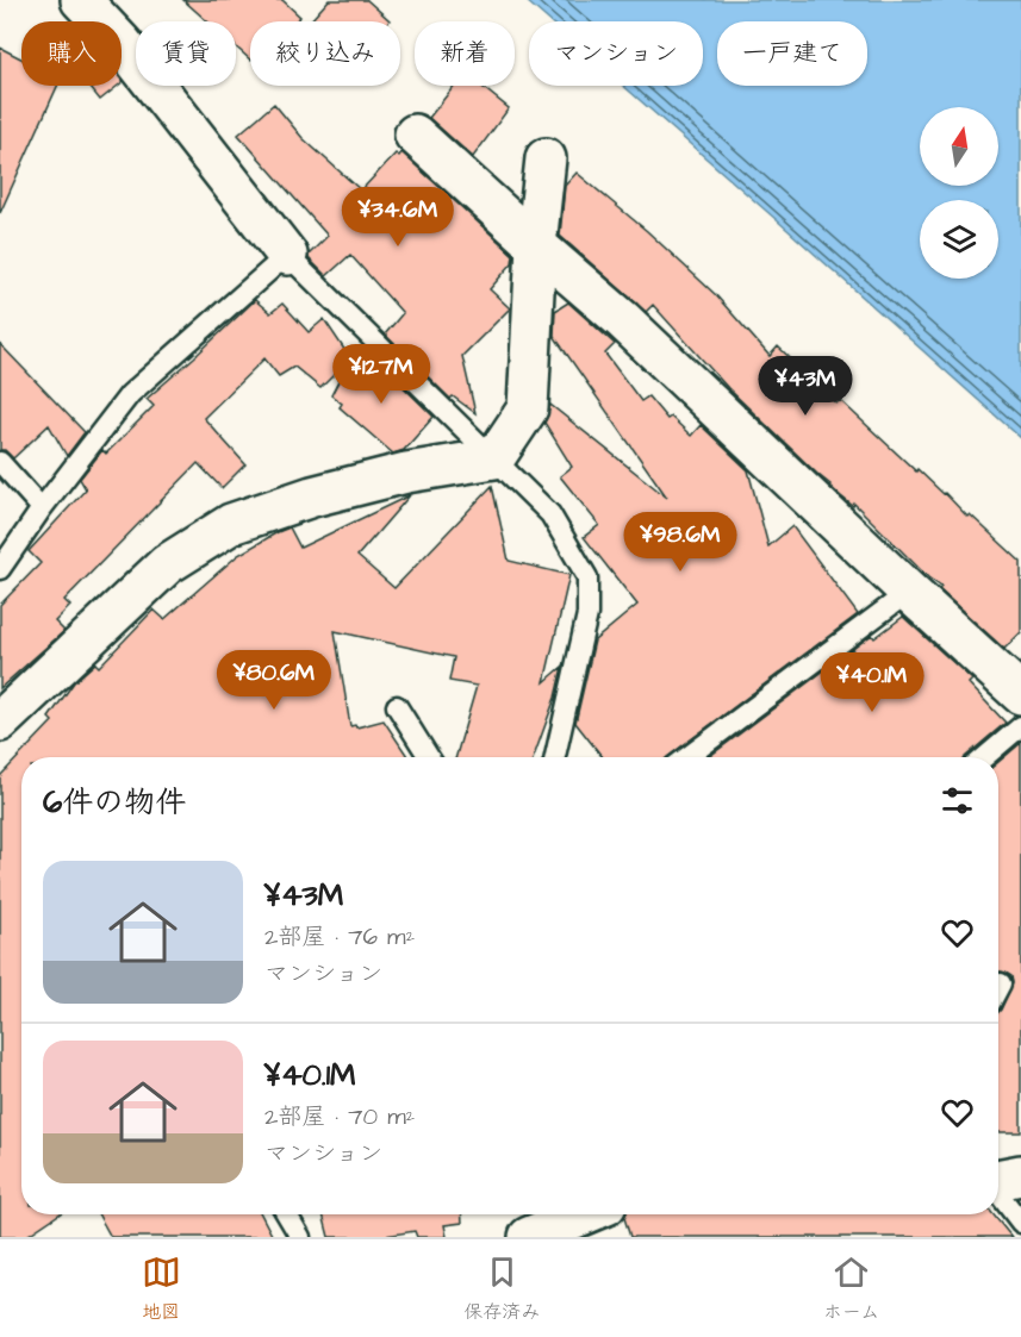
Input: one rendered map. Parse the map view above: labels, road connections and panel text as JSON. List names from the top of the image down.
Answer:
{
  "north": "top",
  "page": {
    "chip": [
      "購入",
      "賃貸",
      "絞り込み",
      "新着",
      "マンション",
      "一戸建て"
    ],
    "price": [
      "¥34.6M",
      "¥127M",
      "¥43M",
      "¥98.6M",
      "¥80.6M",
      "¥40.1M"
    ],
    "heading": "6件の物件",
    "list": [
      {
        "name": "¥43M",
        "note": "2部屋 · 76 m² · マンション"
      },
      {
        "name": "¥40.1M",
        "note": "2部屋 · 70 m² · マンション"
      }
    ],
    "tabs": ["地図", "保存済み", "ホーム"]
  }
}
